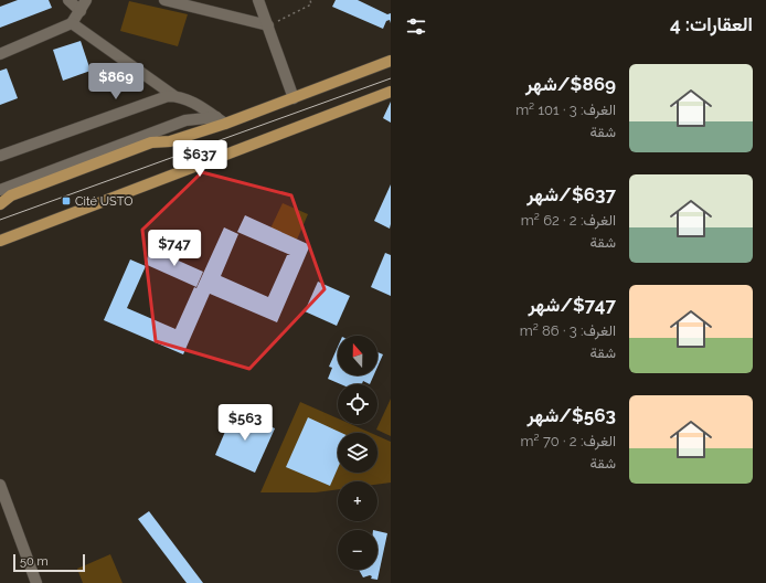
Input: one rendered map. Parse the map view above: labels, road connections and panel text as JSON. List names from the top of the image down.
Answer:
{
  "places": {
    "transit": ["Cité USTO"]
  },
  "scale_bar": "50 m",
  "north": "top",
  "page": {
    "heading": "العقارات: 4",
    "list": [
      {
        "name": "$869/شهر",
        "note": "الغرف: 3 · 101 m² · شقة"
      },
      {
        "name": "$637/شهر",
        "note": "الغرف: 2 · 62 m² · شقة"
      },
      {
        "name": "$747/شهر",
        "note": "الغرف: 3 · 86 m² · شقة"
      },
      {
        "name": "$563/شهر",
        "note": "الغرف: 2 · 70 m² · شقة"
      }
    ],
    "price": [
      "$869",
      "$637",
      "$747",
      "$563"
    ],
    "map_buttons": ["+", "−"],
    "scale": "50 m"
  }
}
